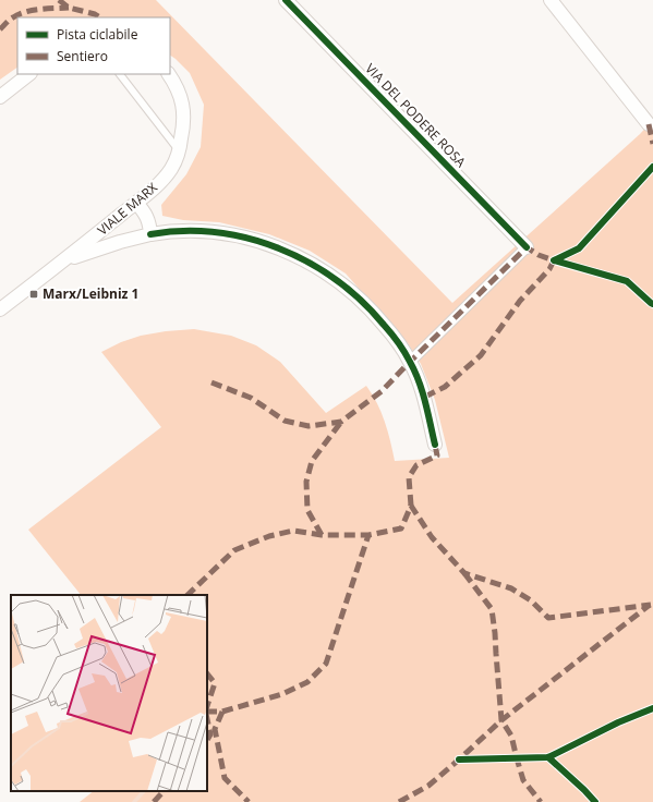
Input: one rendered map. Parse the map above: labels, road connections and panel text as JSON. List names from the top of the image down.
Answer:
{
  "streets": {
    "street": ["VIA DEL PODERE ROSA", "VIALE MARX"]
  },
  "places": {
    "transit": ["Marx/Leibniz 1"]
  },
  "legend": ["Pista ciclabile", "Sentiero"]
}
